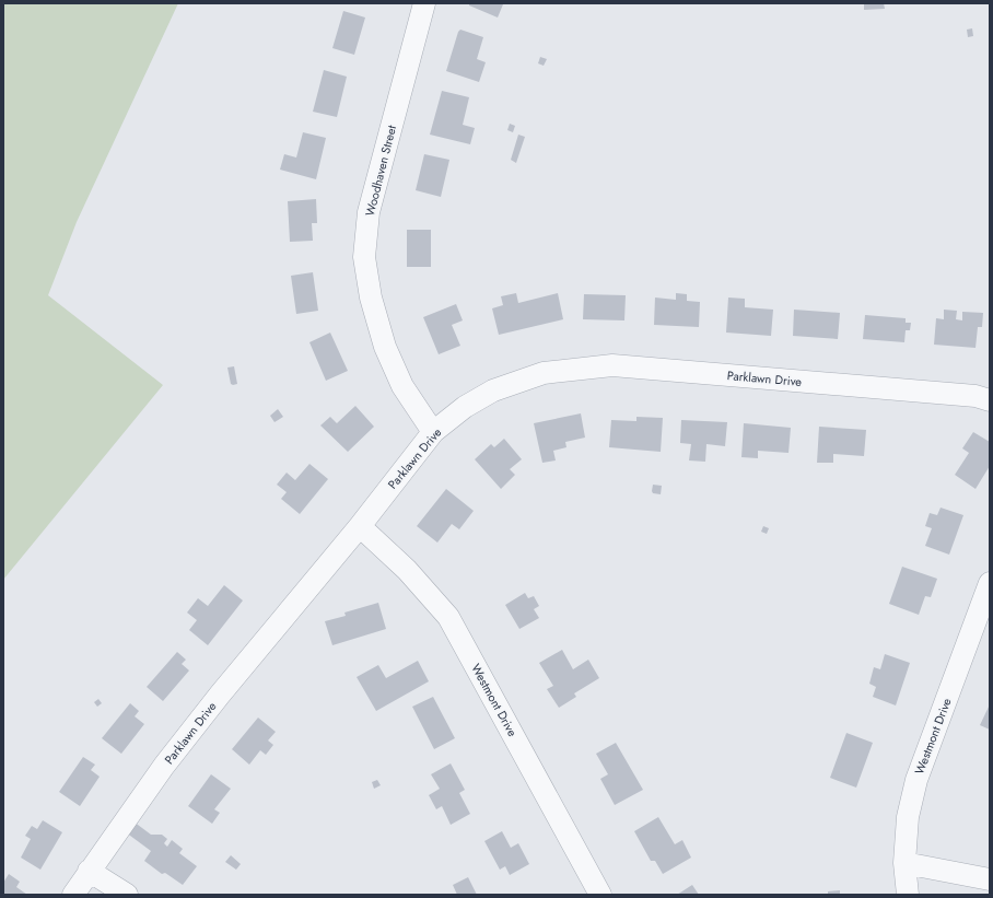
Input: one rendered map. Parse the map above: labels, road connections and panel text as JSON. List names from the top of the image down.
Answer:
{
  "streets": {
    "street": ["Woodhaven Street", "Parklawn Drive", "Westmont Drive"]
  },
  "crossings": [
    ["Woodhaven Street", "Parklawn Drive"],
    ["Parklawn Drive", "Westmont Drive"]
  ]
}
